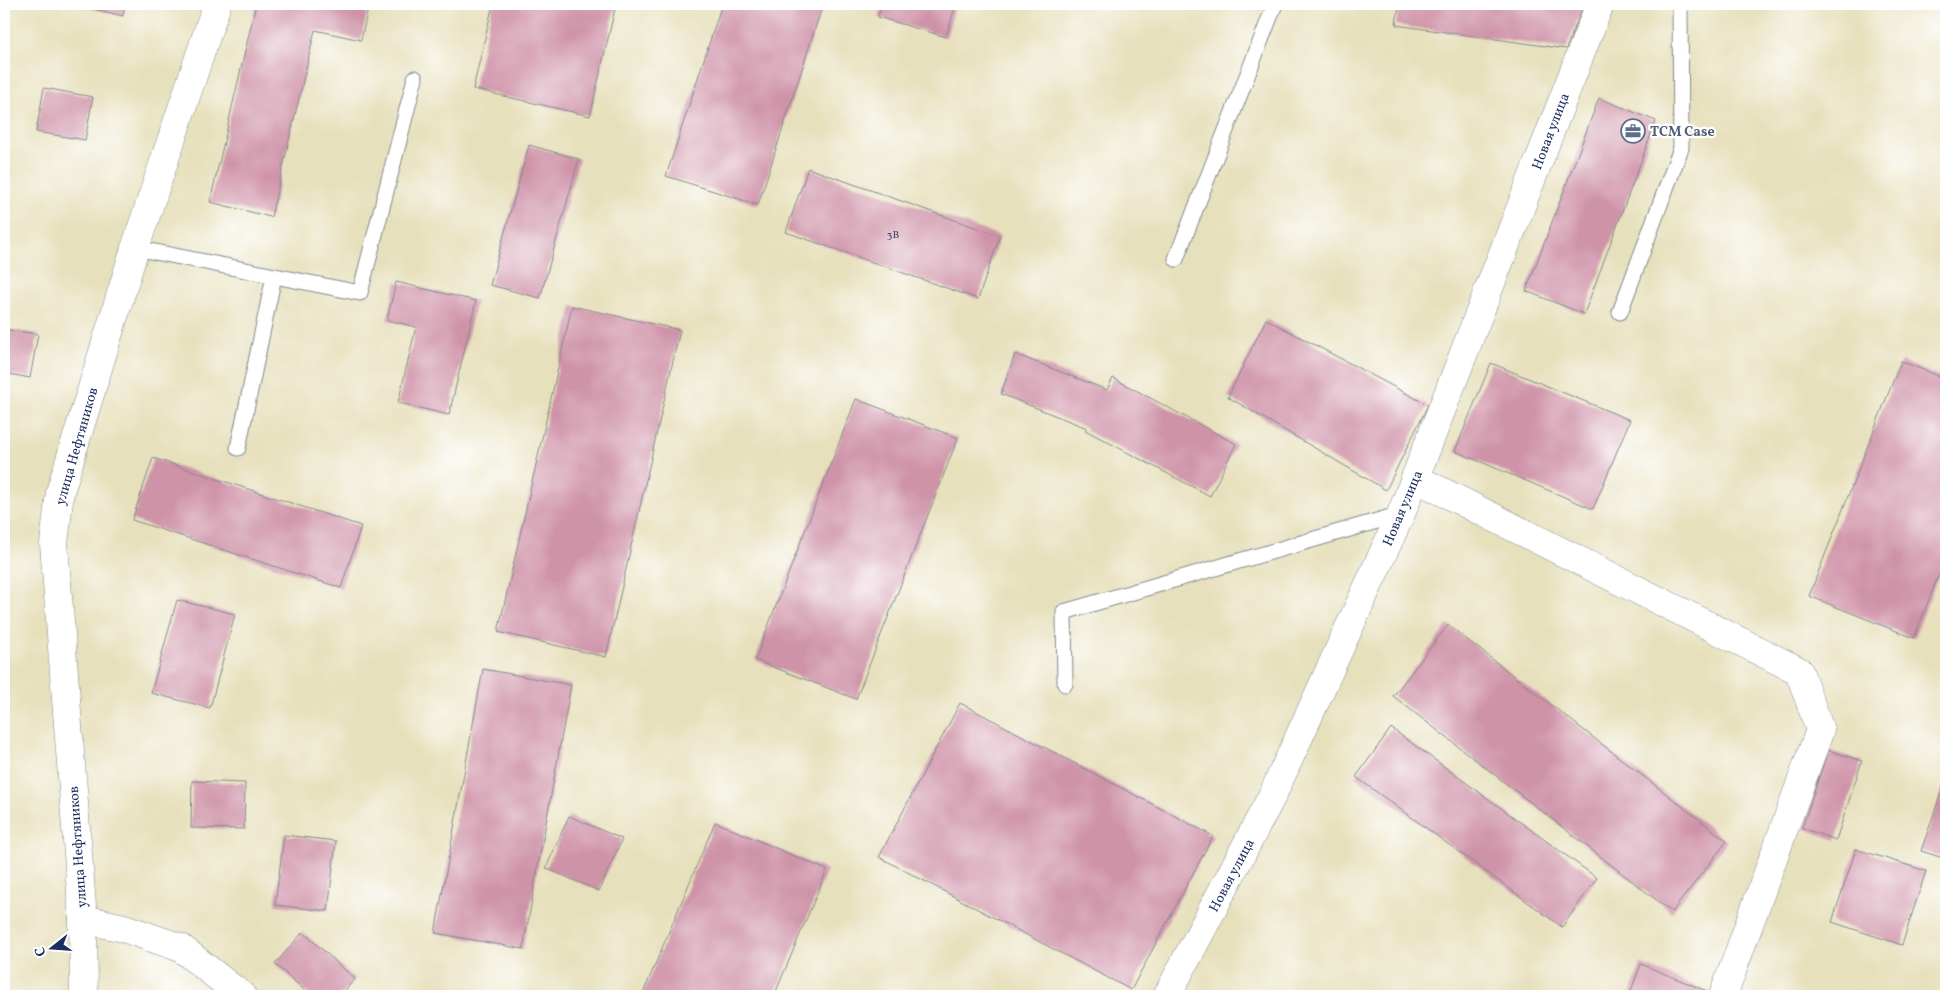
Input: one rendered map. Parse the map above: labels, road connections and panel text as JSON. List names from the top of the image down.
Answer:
{
  "streets": {
    "street": ["Новая улица", "улица Нефтяников"]
  },
  "places": {
    "office": ["ТСМ Case"]
  },
  "house_numbers": ["3В"],
  "north": "left"
}
